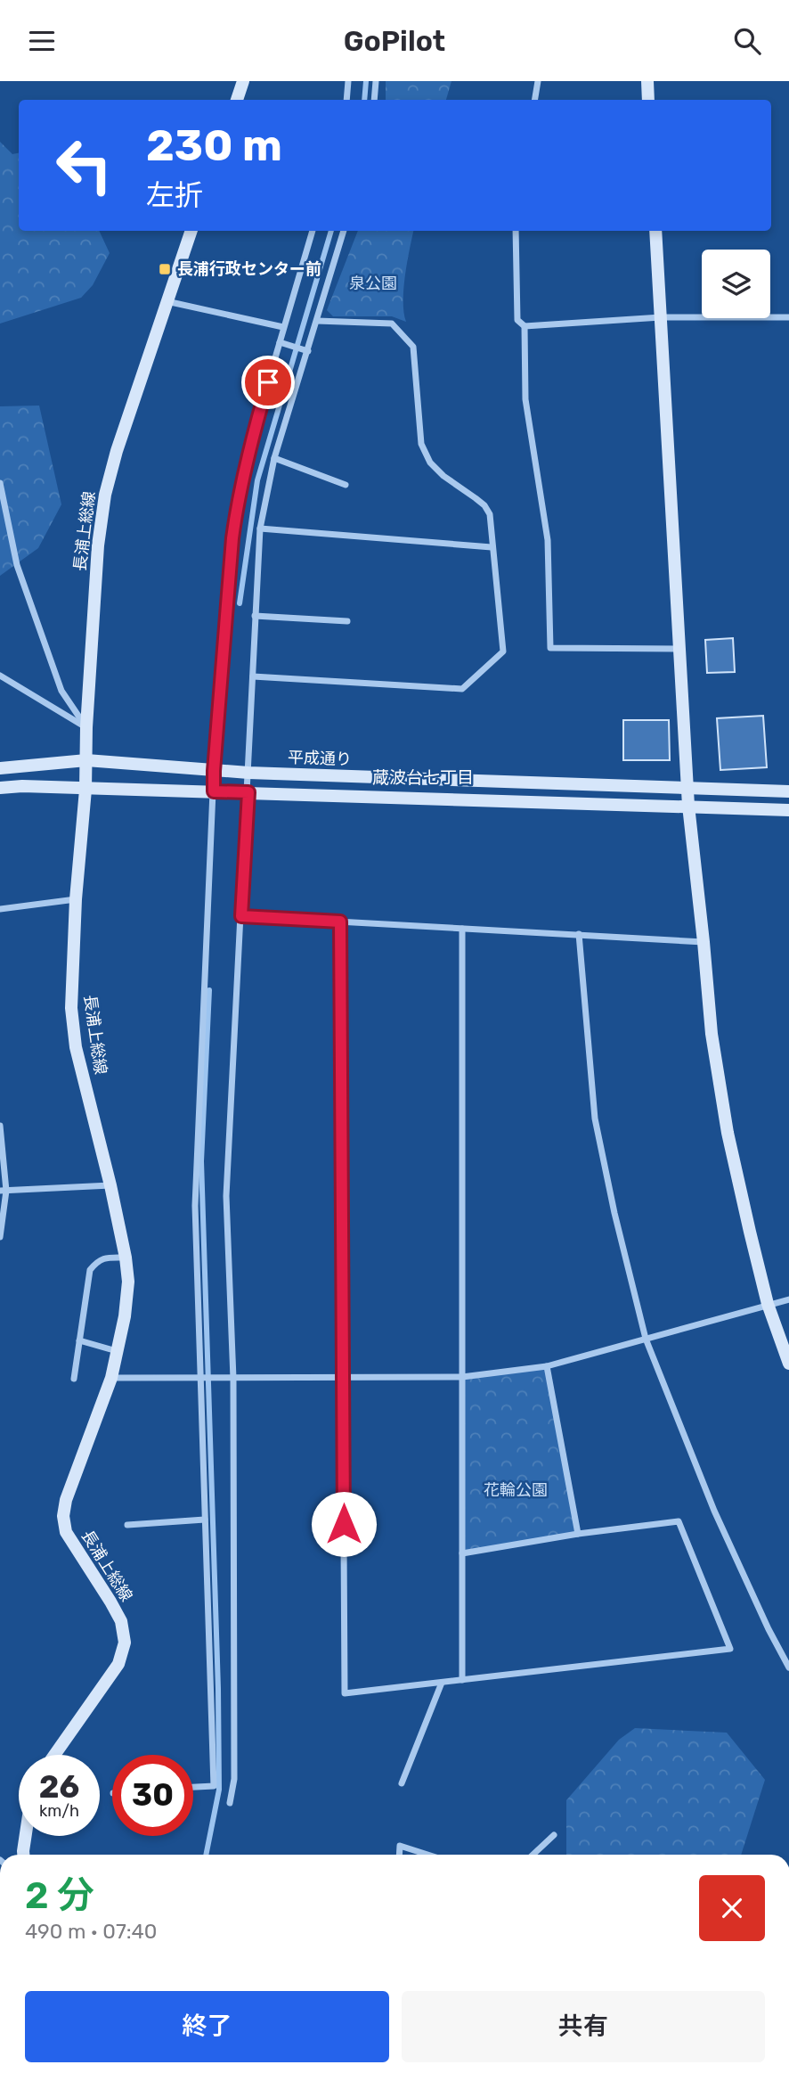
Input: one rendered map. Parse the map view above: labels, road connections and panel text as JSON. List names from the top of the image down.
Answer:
{
  "streets": {
    "street": ["長浦上総線", "平成通り"]
  },
  "crossings": [
    ["長浦上総線", "平成通り"]
  ],
  "districts": ["蔵波台七丁目"],
  "parks": ["泉公園", "花輪公園"],
  "places": {
    "transit": ["長浦行政センター前"]
  },
  "page": {
    "header": "GoPilot",
    "turn": ["230 m", "左折"],
    "speed": "26 km/h",
    "limit": "30",
    "heading": ["2 分", "490 m · 07:40"],
    "buttons": ["終了", "共有"]
  }
}
